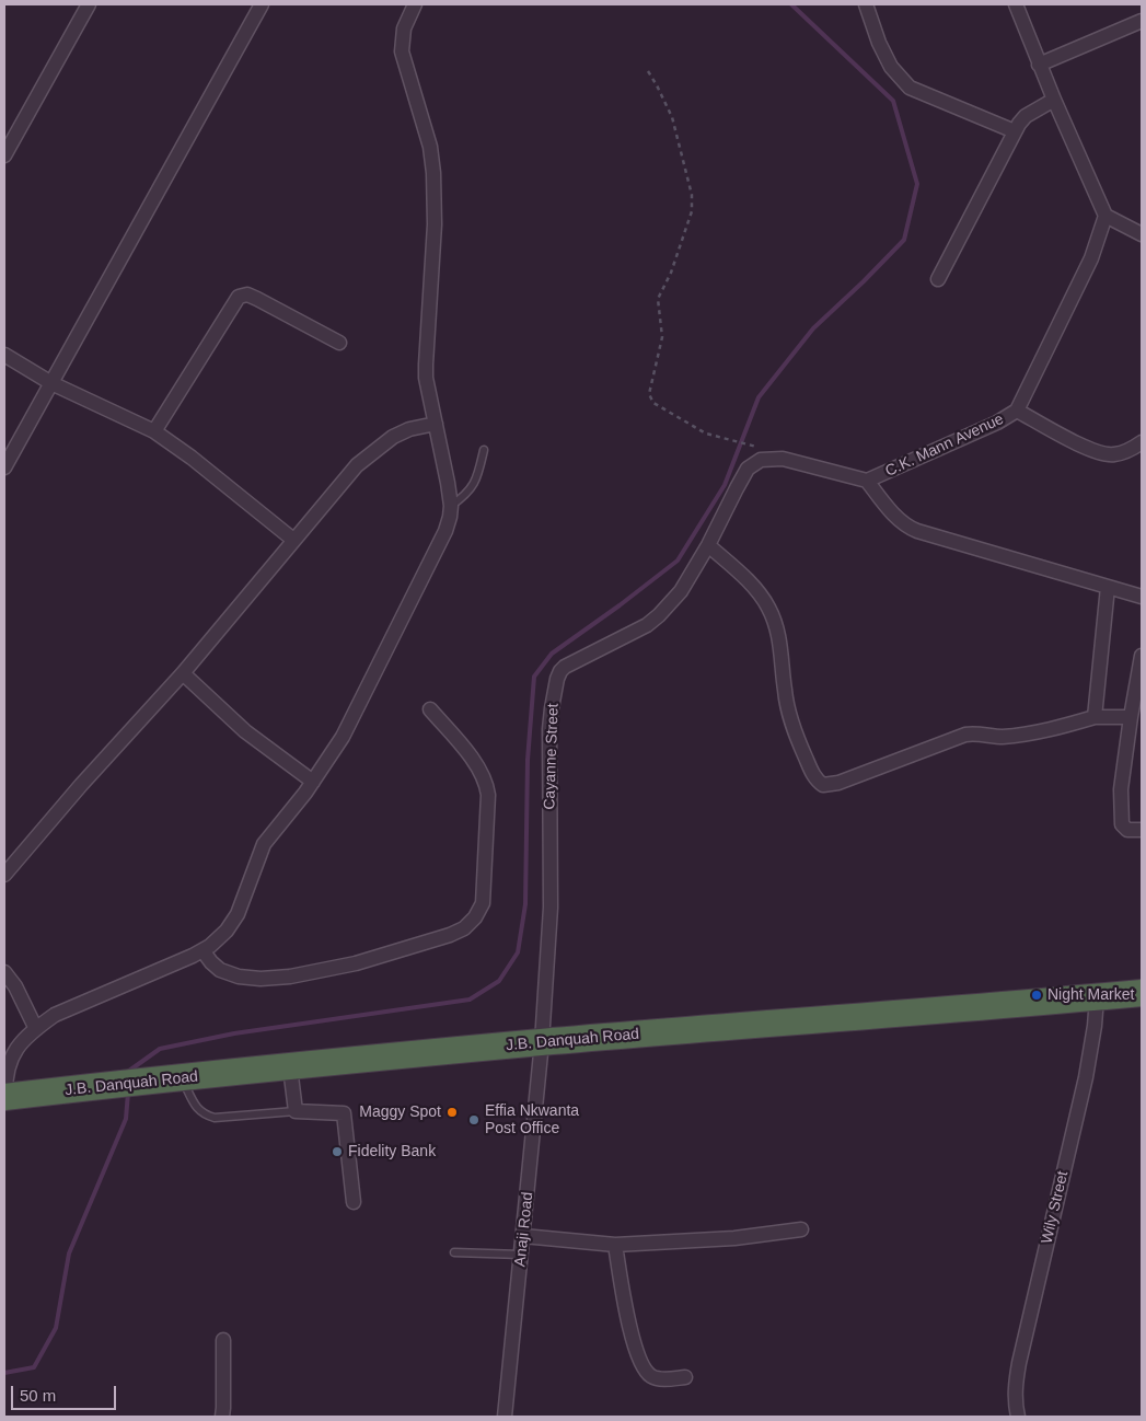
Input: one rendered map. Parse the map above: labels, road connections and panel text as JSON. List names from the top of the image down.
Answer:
{
  "streets": {
    "highway": ["J.B. Danquah Road"],
    "street": [
      "C.K. Mann Avenue",
      "Cayanne Street",
      "Wily Street",
      "Anaji Road"
    ]
  },
  "crossings": [
    ["C.K. Mann Avenue", "Cayanne Street"],
    ["Cayanne Street", "J.B. Danquah Road"],
    ["Cayanne Street", "Anaji Road"],
    ["J.B. Danquah Road", "Wily Street"],
    ["J.B. Danquah Road", "Anaji Road"]
  ],
  "places": [
    "Night Market",
    "Maggy Spot",
    "Effia Nkwanta Post Office",
    "Fidelity Bank"
  ],
  "scale_bar": "50 m"
}
